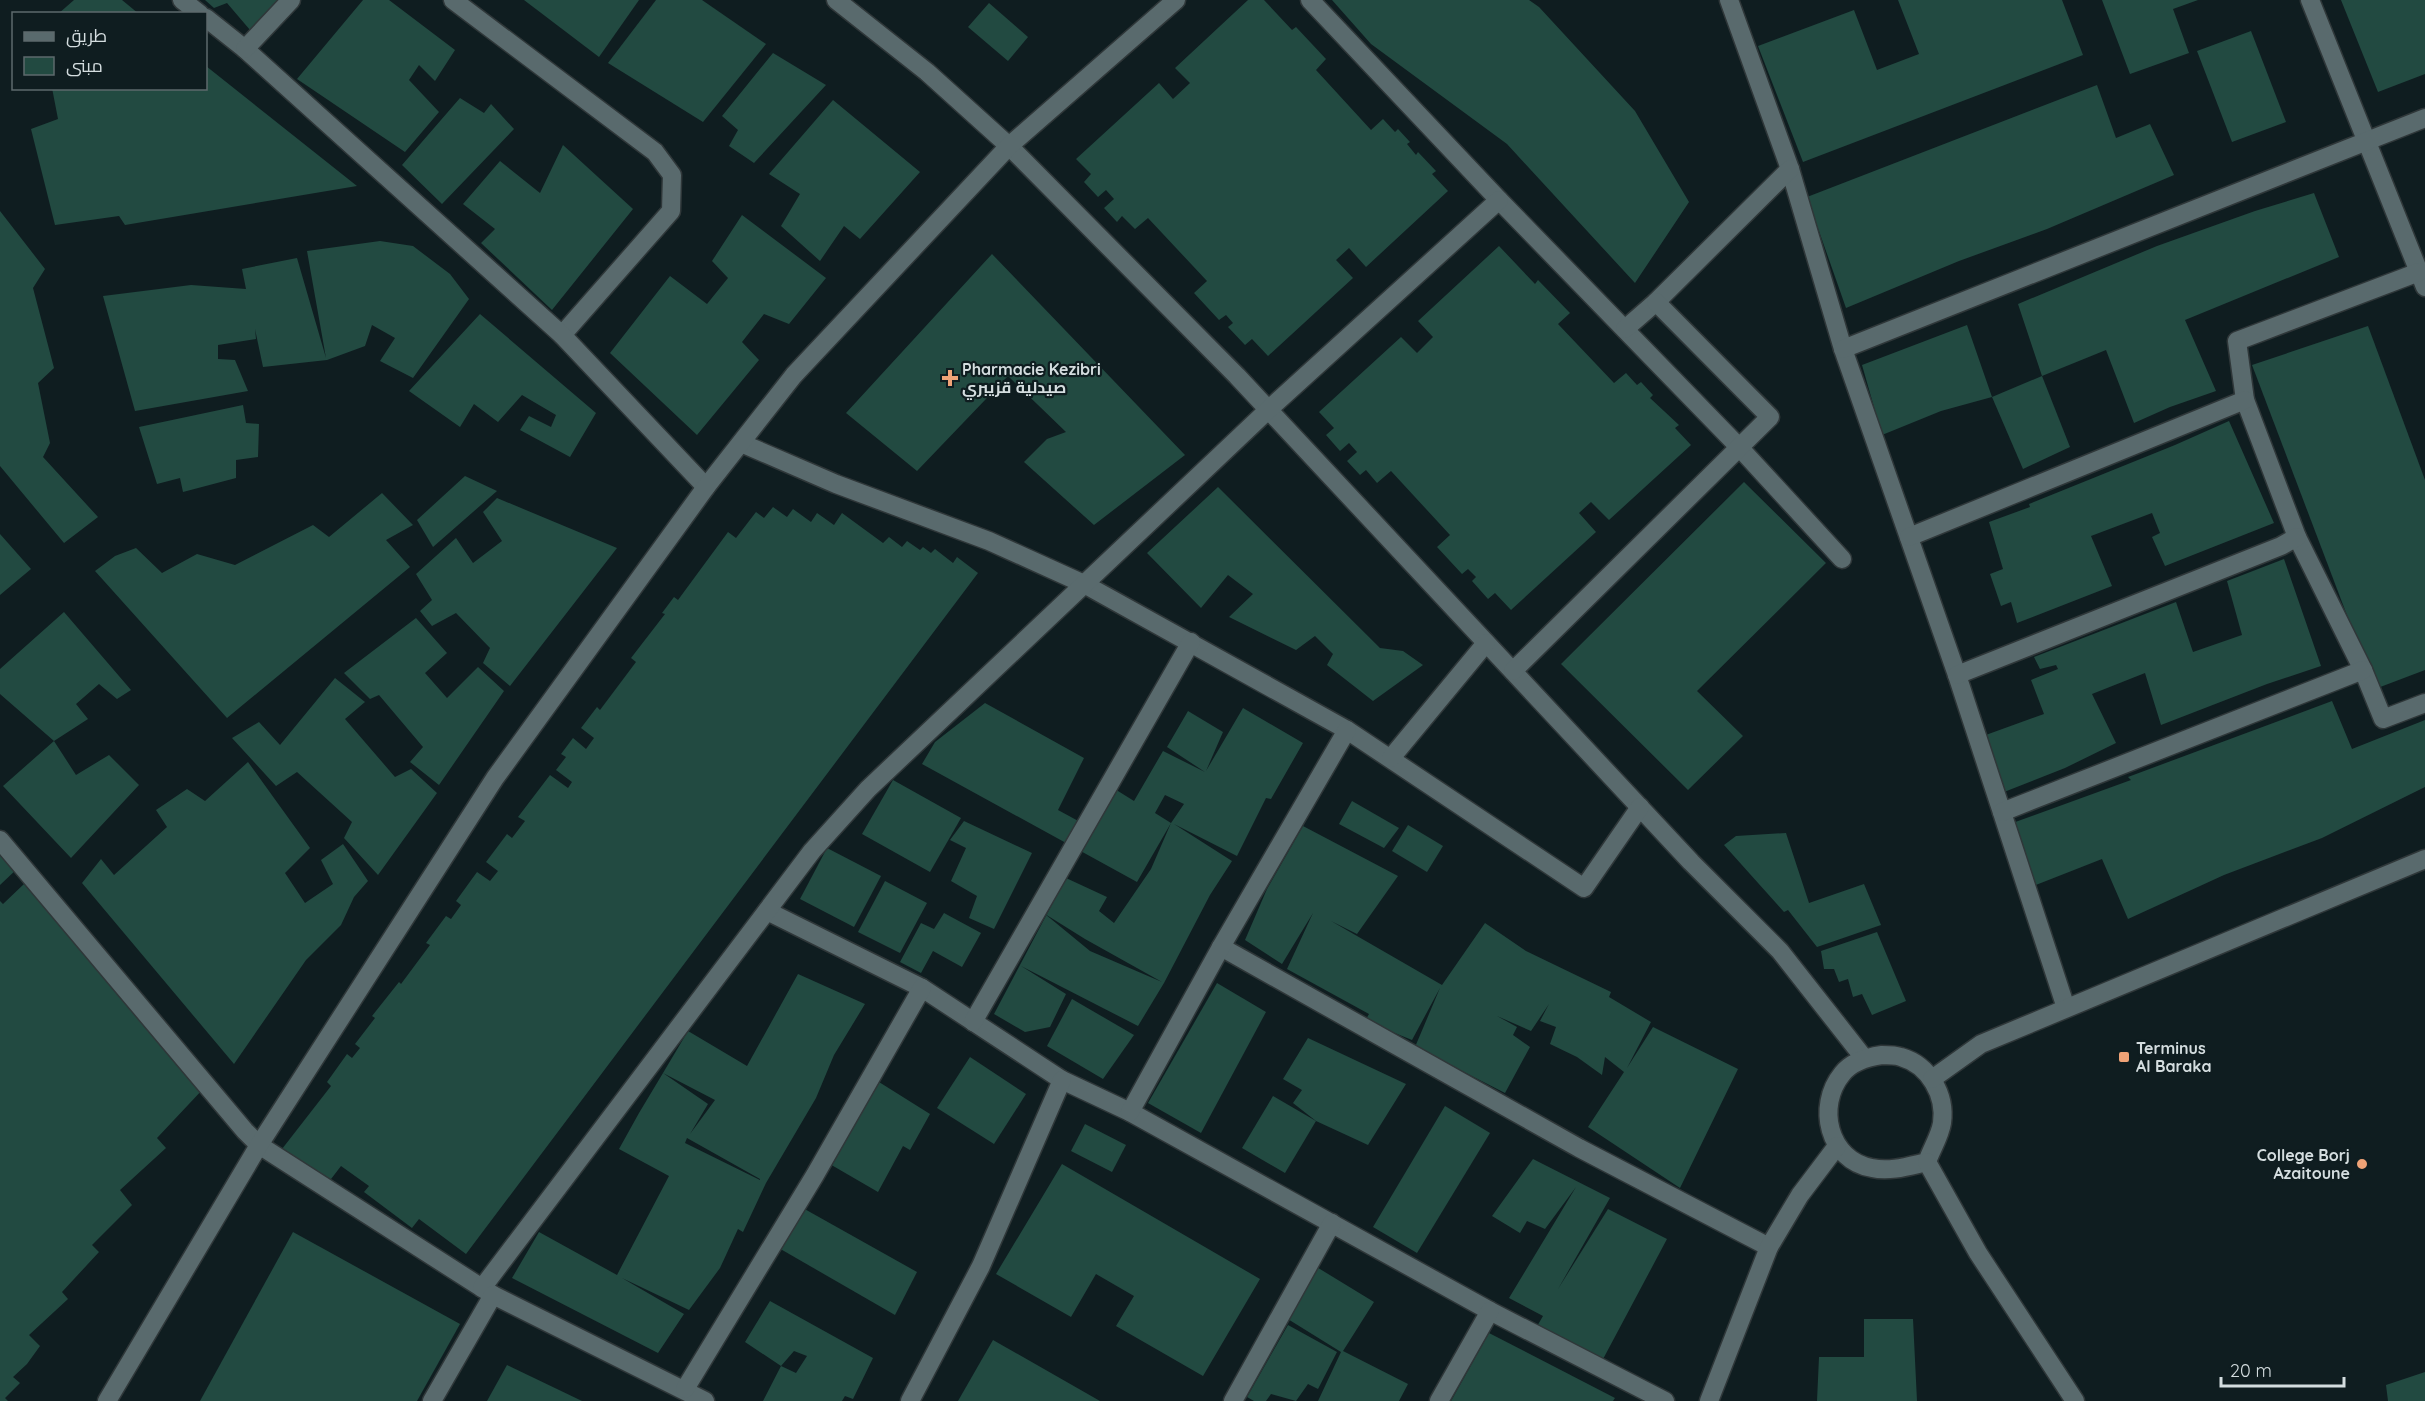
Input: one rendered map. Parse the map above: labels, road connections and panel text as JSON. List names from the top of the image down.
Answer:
{
  "places": {
    "health": ["Pharmacie Kezibri صيدلية قزيبري"],
    "transit": ["Terminus Al Baraka"],
    "other": ["College Borj Azaitoune"]
  },
  "legend": ["طريق", "مبنى"],
  "scale_bar": "20 m"
}
